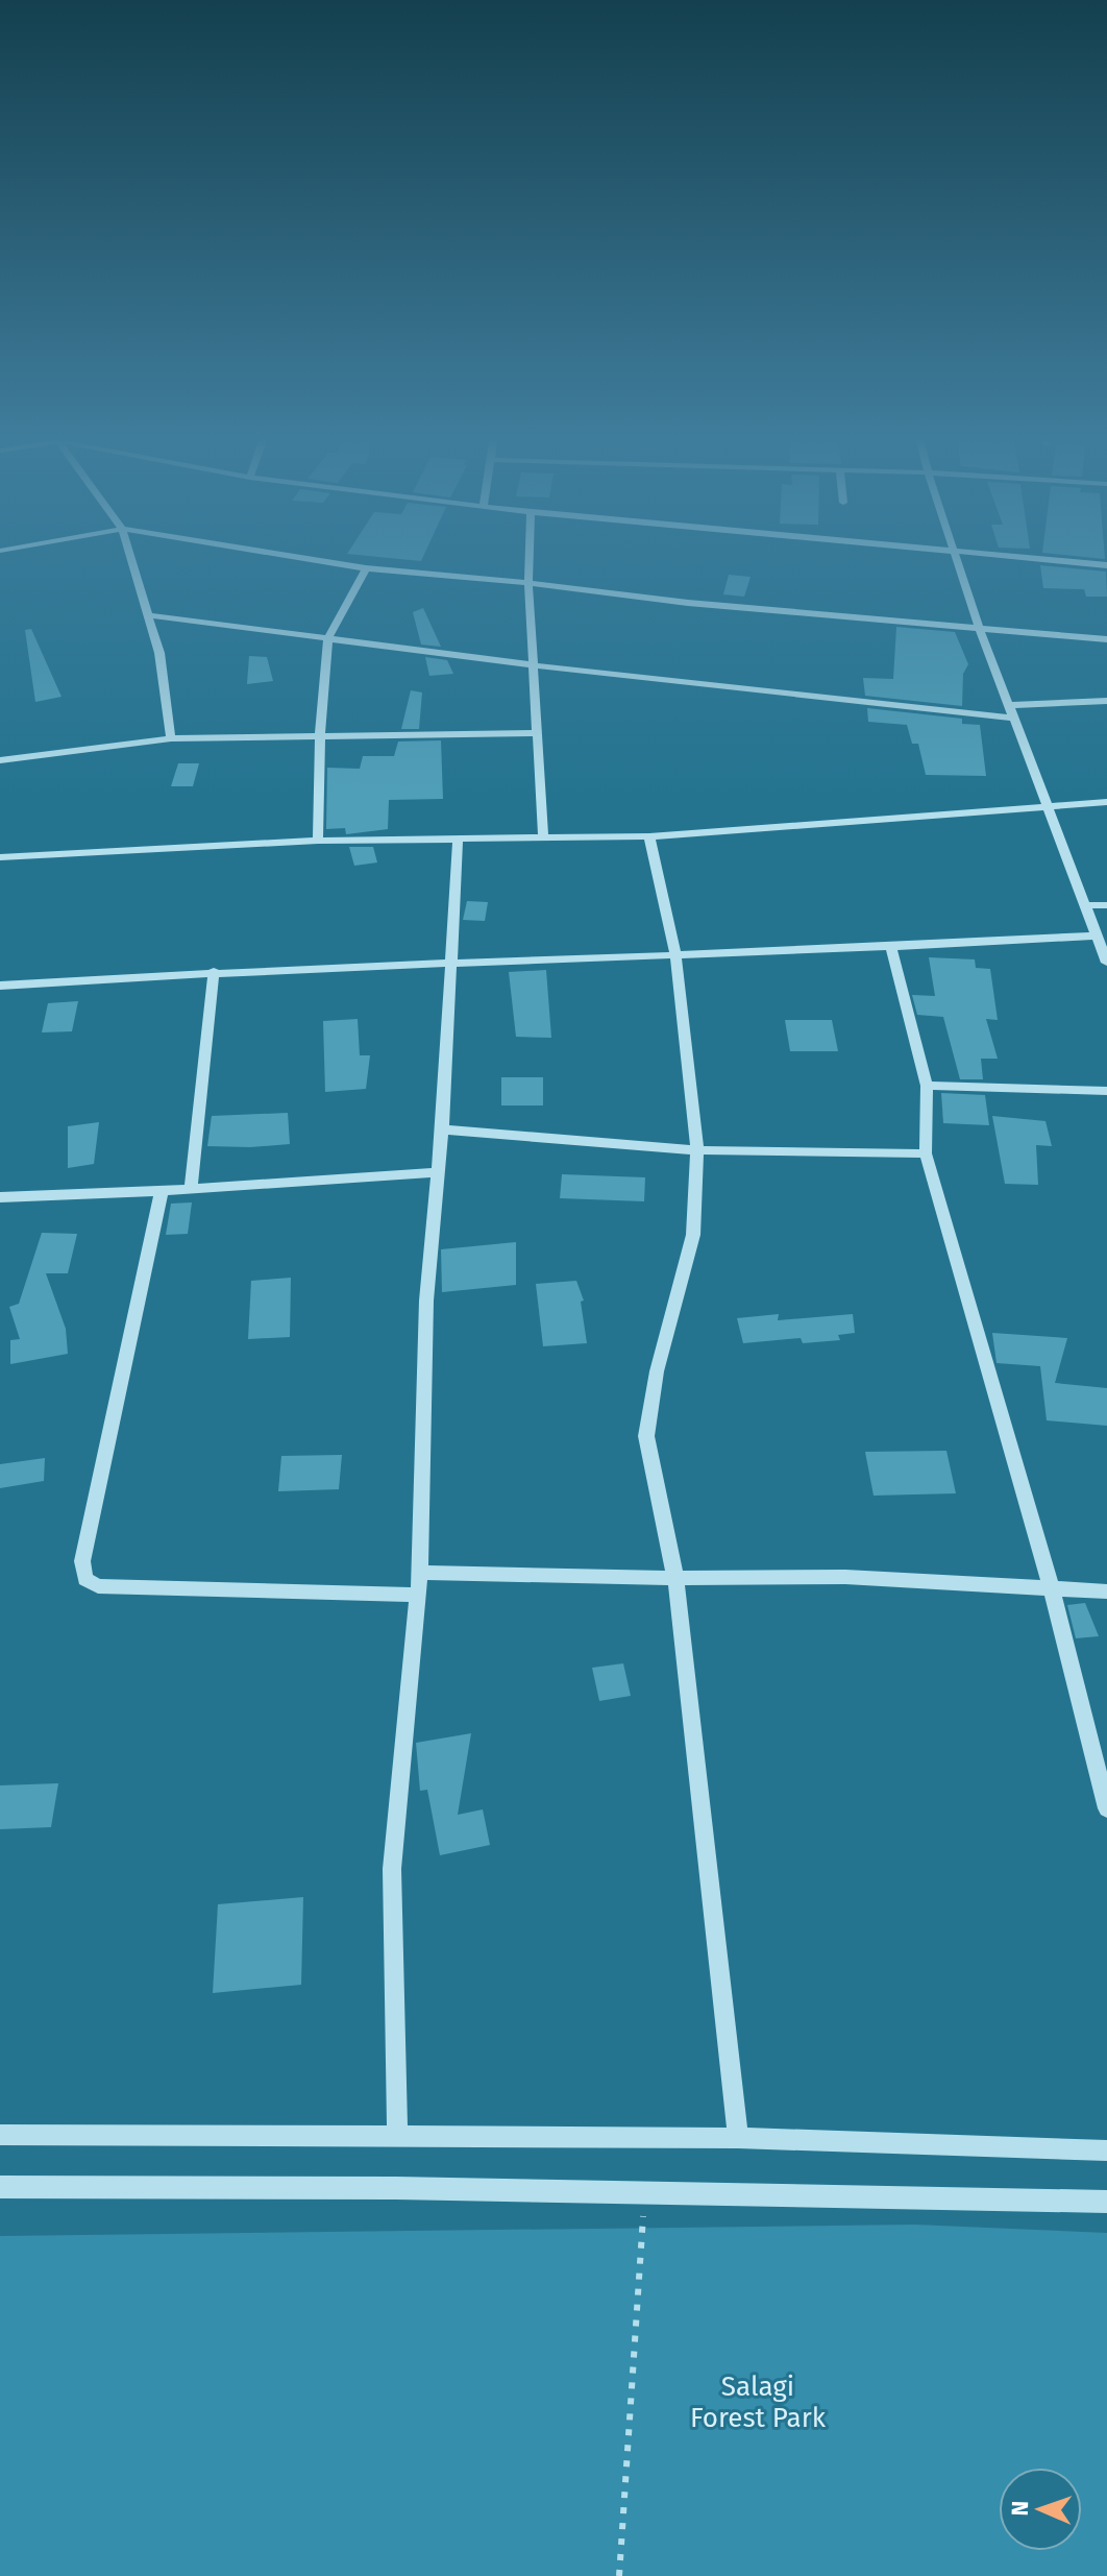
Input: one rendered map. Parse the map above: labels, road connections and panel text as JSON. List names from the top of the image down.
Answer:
{
  "parks": ["Salagi Forest Park"],
  "north": "left"
}
